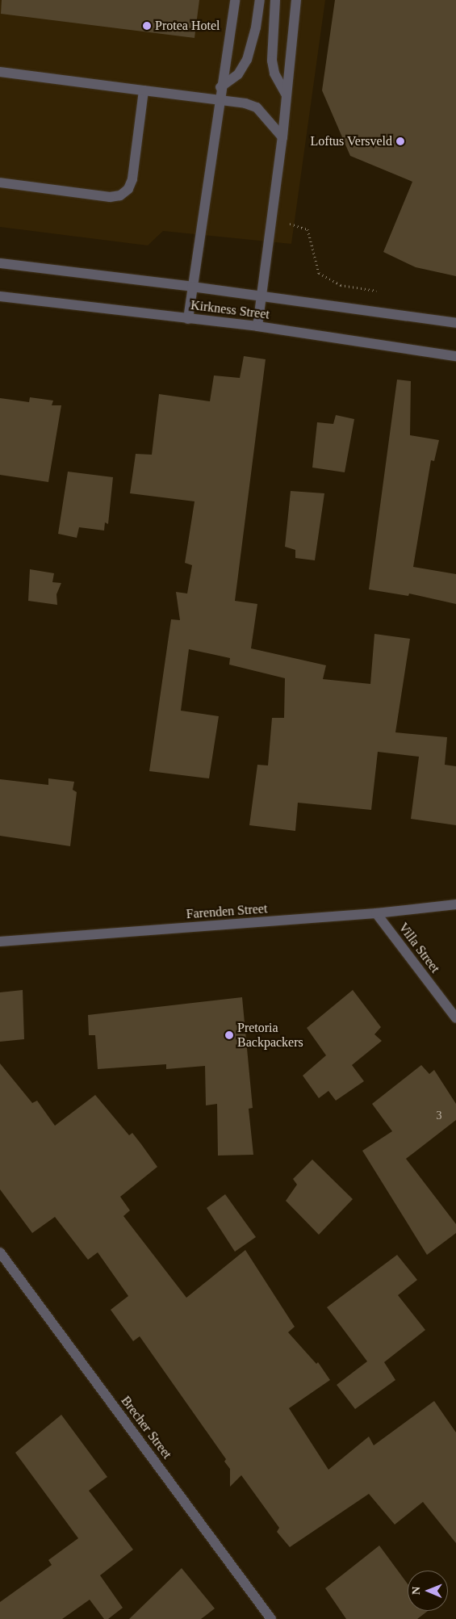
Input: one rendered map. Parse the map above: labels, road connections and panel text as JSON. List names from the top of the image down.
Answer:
{
  "streets": {
    "street": [
      "Kirkness Street",
      "Farenden Street",
      "Villa Street",
      "Brecher Street"
    ]
  },
  "crossings": [
    ["Farenden Street", "Villa Street"]
  ],
  "places": ["Protea Hotel", "Loftus Versveld", "Pretoria Backpackers"],
  "house_numbers": ["3"],
  "north": "left"
}
